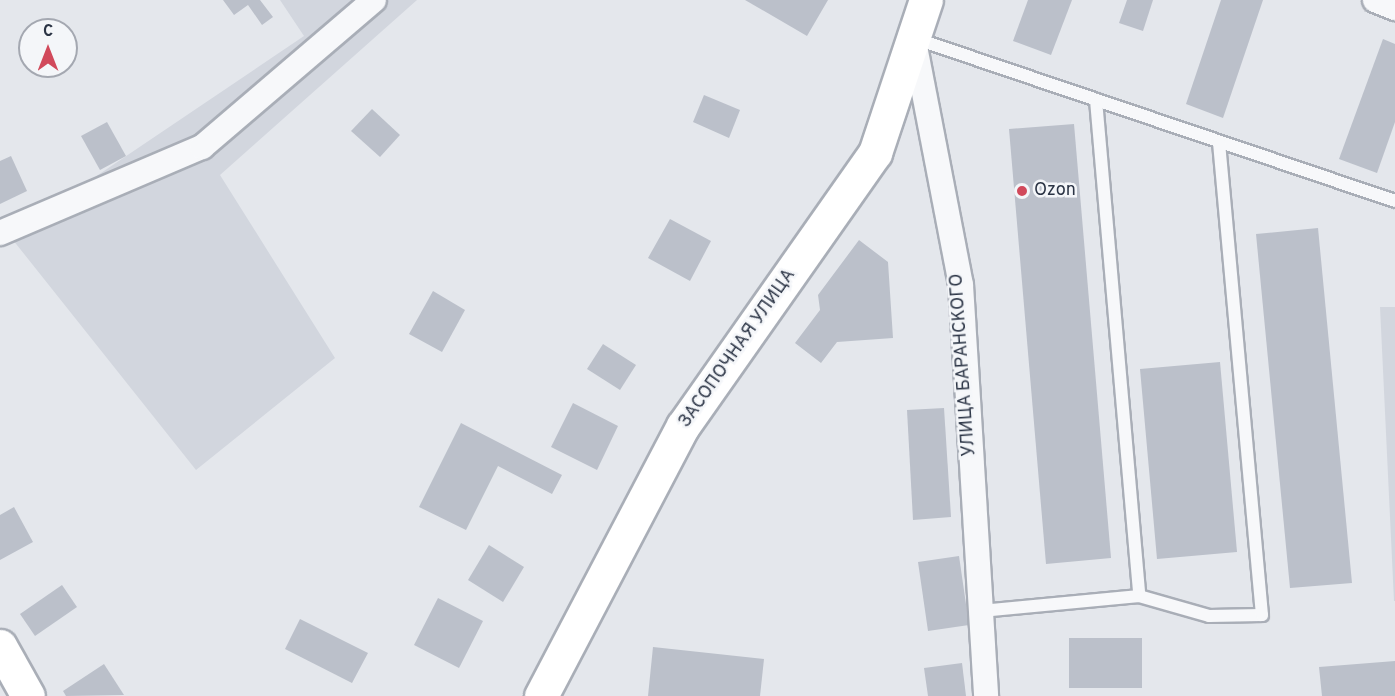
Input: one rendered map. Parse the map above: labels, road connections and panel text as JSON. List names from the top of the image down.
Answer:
{
  "streets": {
    "street": ["ЗАСОПОЧНАЯ УЛИЦА", "УЛИЦА БАРАНСКОГО"]
  },
  "crossings": [
    ["ЗАСОПОЧНАЯ УЛИЦА", "УЛИЦА БАРАНСКОГО"]
  ],
  "places": ["Ozon"],
  "north": "top"
}
